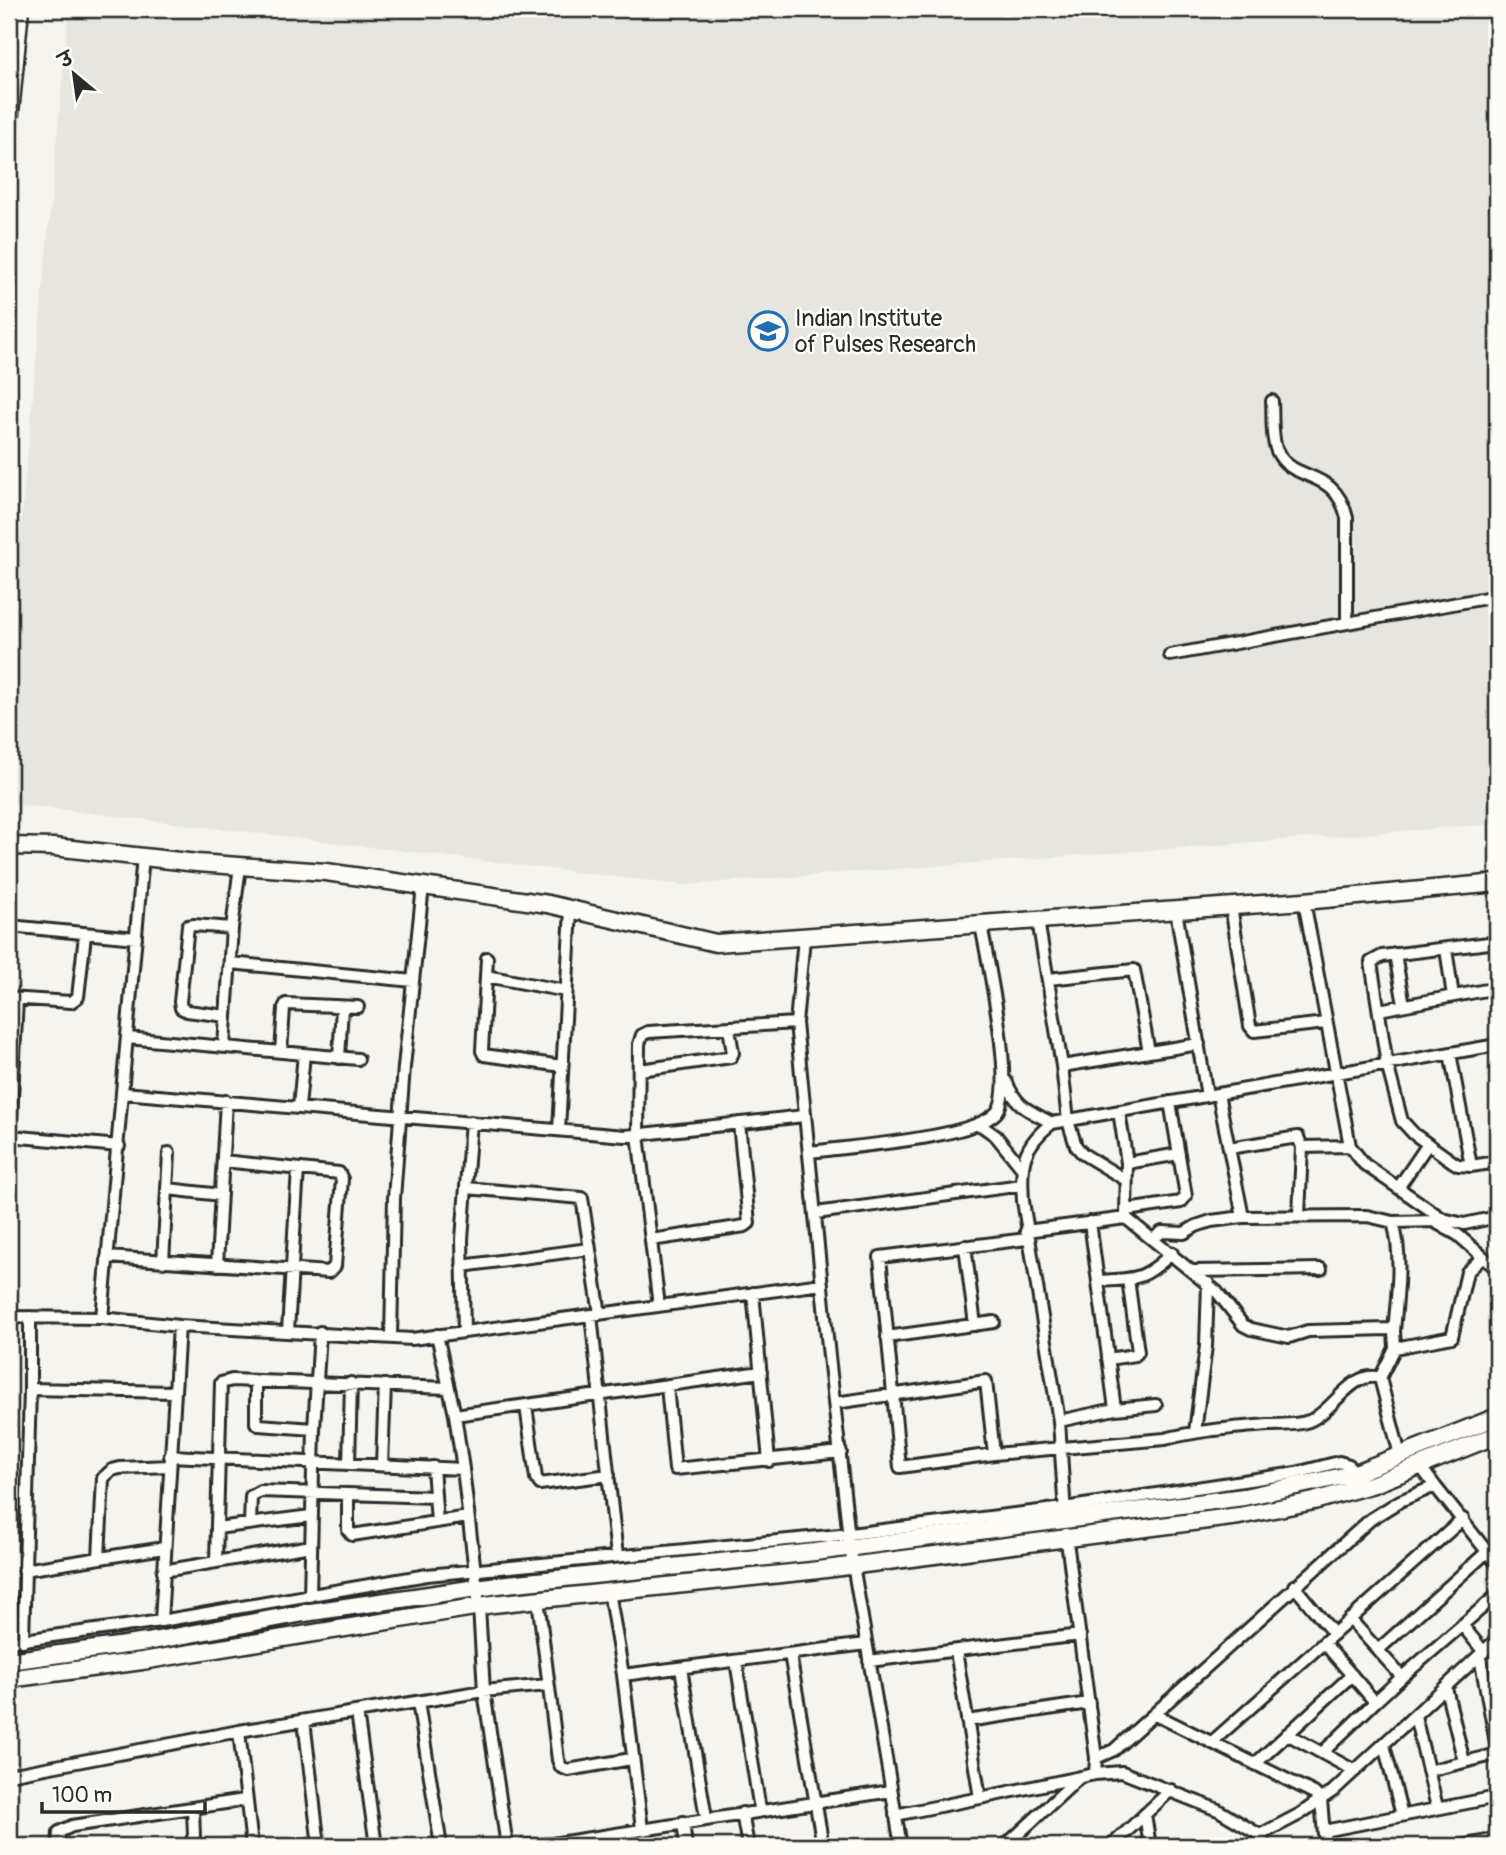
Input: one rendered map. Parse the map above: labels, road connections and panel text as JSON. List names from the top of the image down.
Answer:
{
  "places": {
    "school or university": ["Indian Institute of Pulses Research"]
  },
  "scale_bar": "100 m",
  "north": "top left"
}
